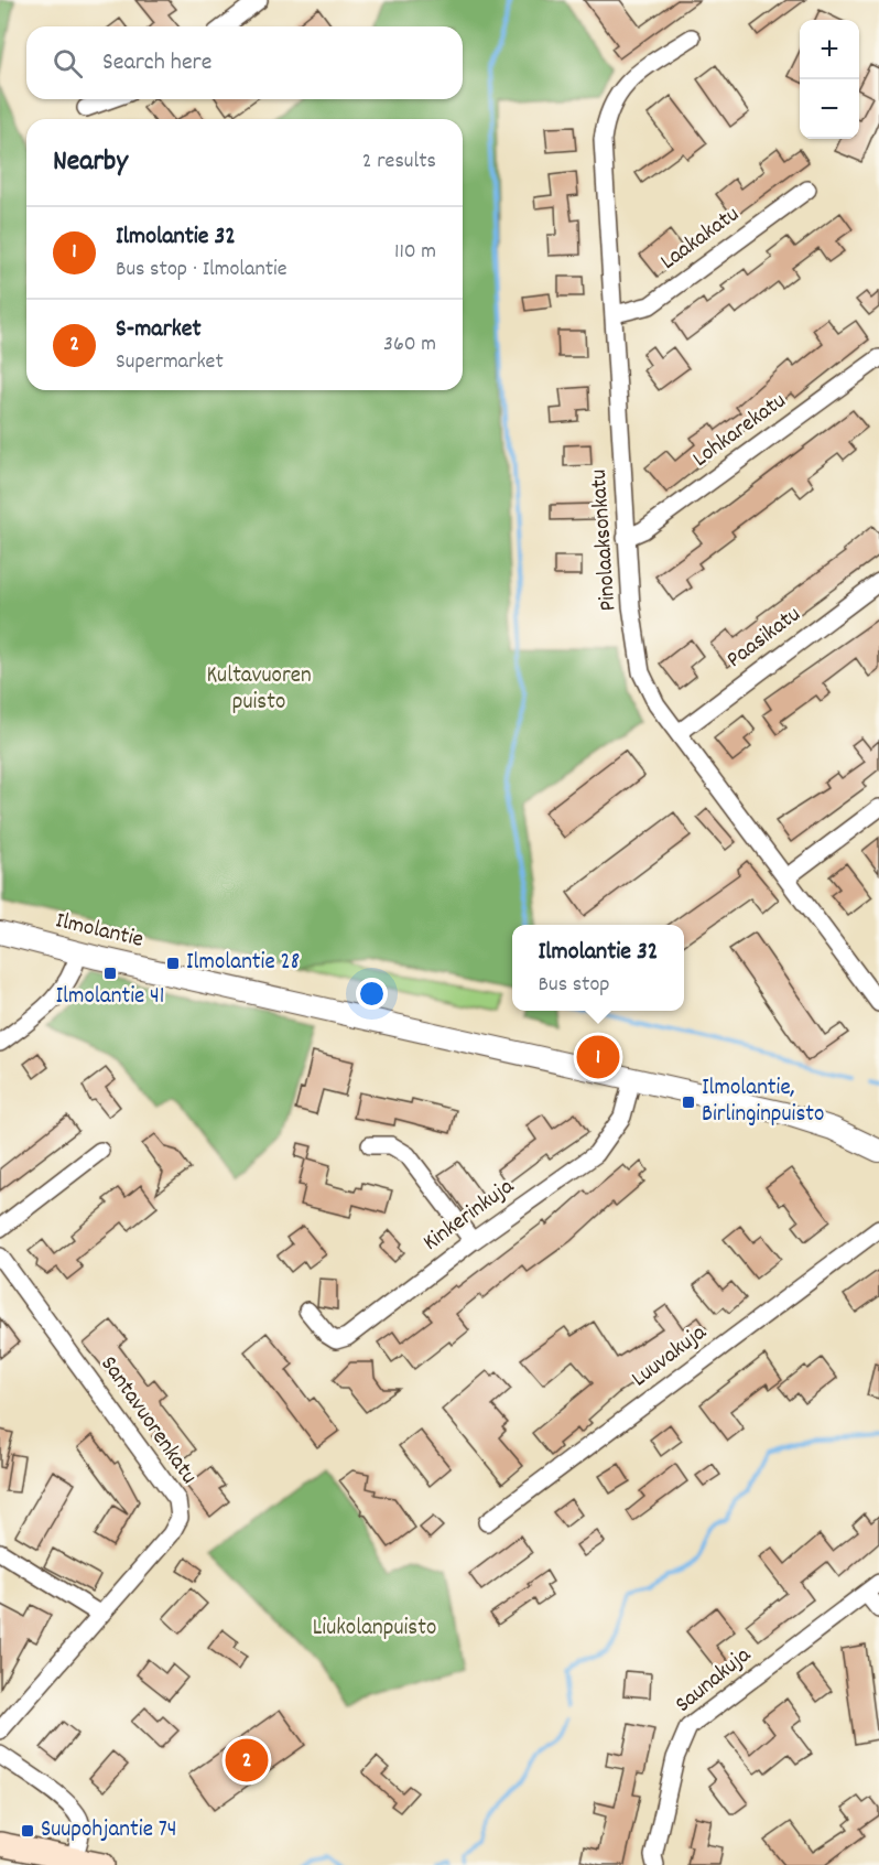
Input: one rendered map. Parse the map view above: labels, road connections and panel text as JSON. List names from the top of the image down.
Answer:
{
  "streets": {
    "street": [
      "Laakakatu",
      "Lohkarekatu",
      "Pinolaaksonkatu",
      "Paasikatu",
      "Ilmolantie",
      "Kinkerinkuja",
      "Luuvakuja",
      "Santavuorenkatu",
      "Saunakuja"
    ]
  },
  "crossings": [
    ["Laakakatu", "Pinolaaksonkatu"],
    ["Lohkarekatu", "Pinolaaksonkatu"],
    ["Pinolaaksonkatu", "Paasikatu"],
    ["Ilmolantie", "Kinkerinkuja"]
  ],
  "parks": ["Kultavuoren puisto", "Liukolanpuisto"],
  "places": {
    "transit": [
      "Ilmolantie 28",
      "Ilmolantie 41",
      "Ilmolantie, Birlinginpuisto",
      "Suupohjantie 74"
    ]
  },
  "page": {
    "map_buttons": ["+", "−"],
    "search": "Search here",
    "heading": ["Nearby", "2 results"],
    "list": [
      {
        "mark": "1",
        "name": "Ilmolantie 32",
        "note": "Bus stop · Ilmolantie",
        "value": "110 m"
      },
      {
        "mark": "2",
        "name": "S-market",
        "note": "Supermarket",
        "value": "360 m"
      }
    ],
    "popup": ["Ilmolantie 32", "Bus stop"],
    "pins": ["1", "2"]
  }
}
